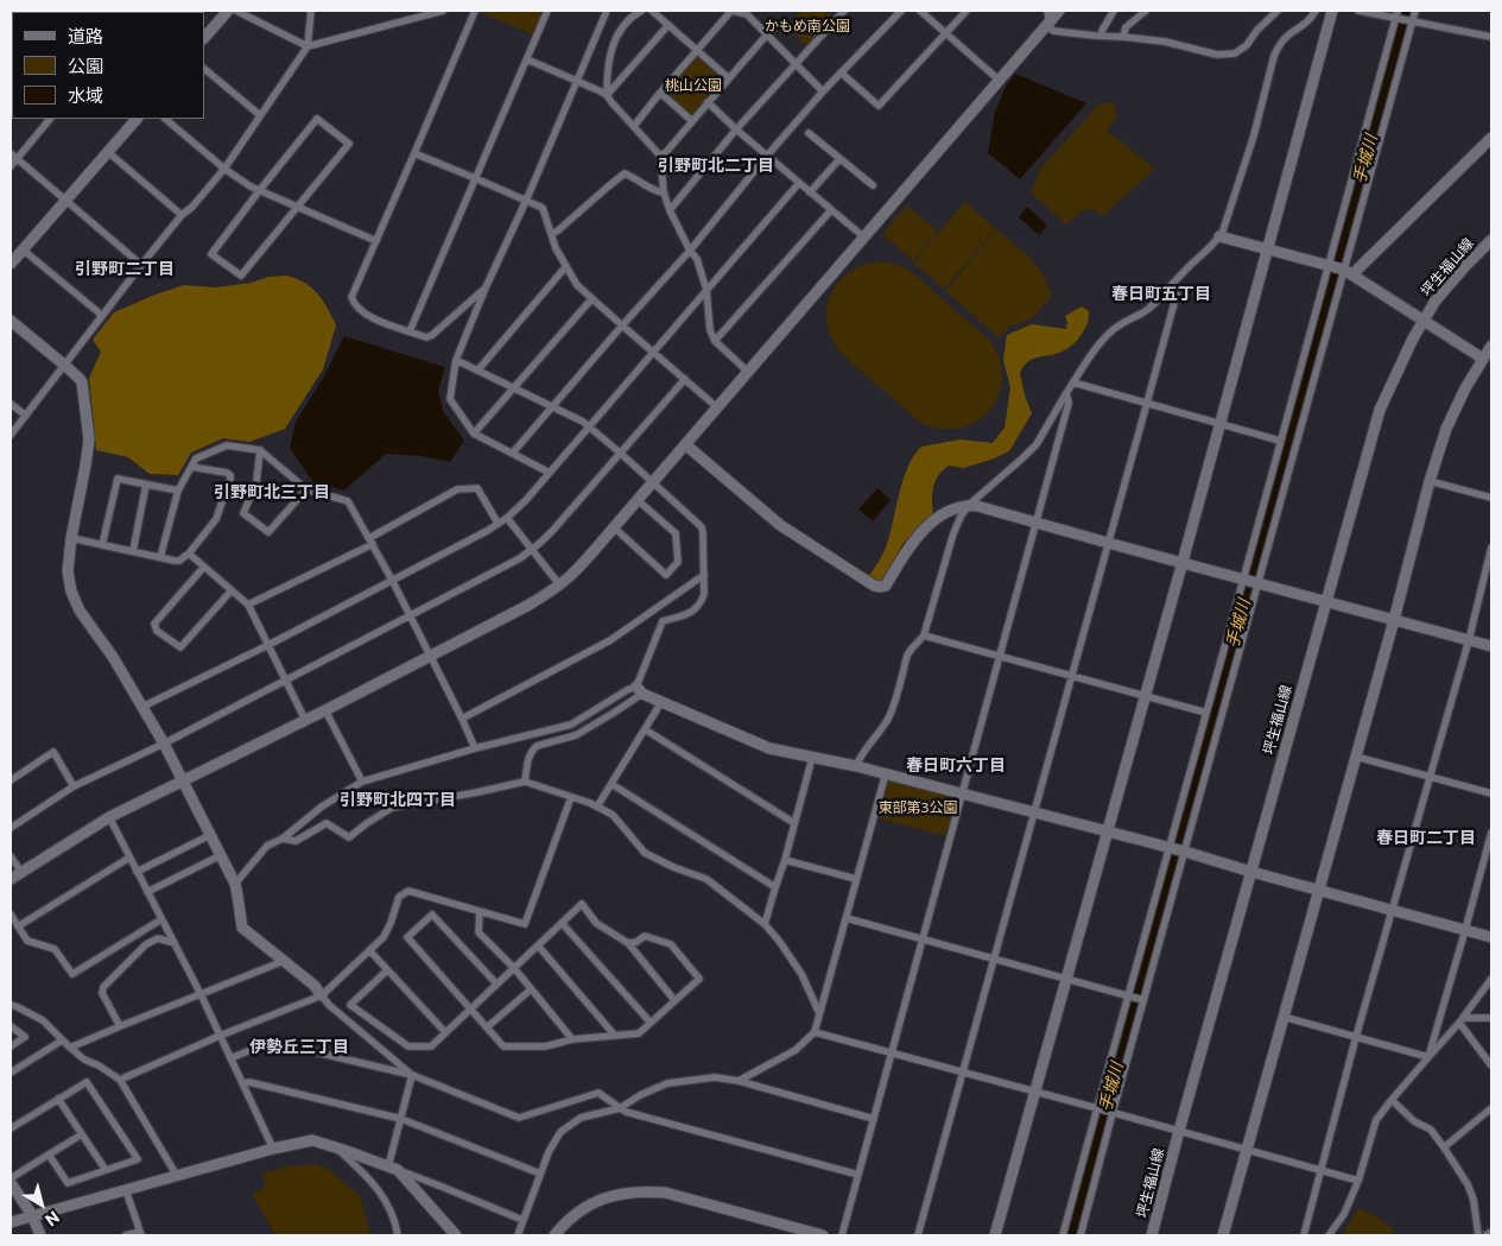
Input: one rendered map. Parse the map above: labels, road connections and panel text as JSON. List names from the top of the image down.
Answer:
{
  "streets": {
    "street": ["坪生福山線"]
  },
  "districts": [
    "引野町北二丁目",
    "引野町二丁目",
    "春日町五丁目",
    "引野町北三丁目",
    "春日町六丁目",
    "引野町北四丁目",
    "春日町二丁目",
    "伊勢丘三丁目"
  ],
  "water": ["手城川"],
  "parks": ["かもめ南公園", "桃山公園", "東部第3公園"],
  "legend": ["道路", "公園", "水域"],
  "north": "bottom right"
}
